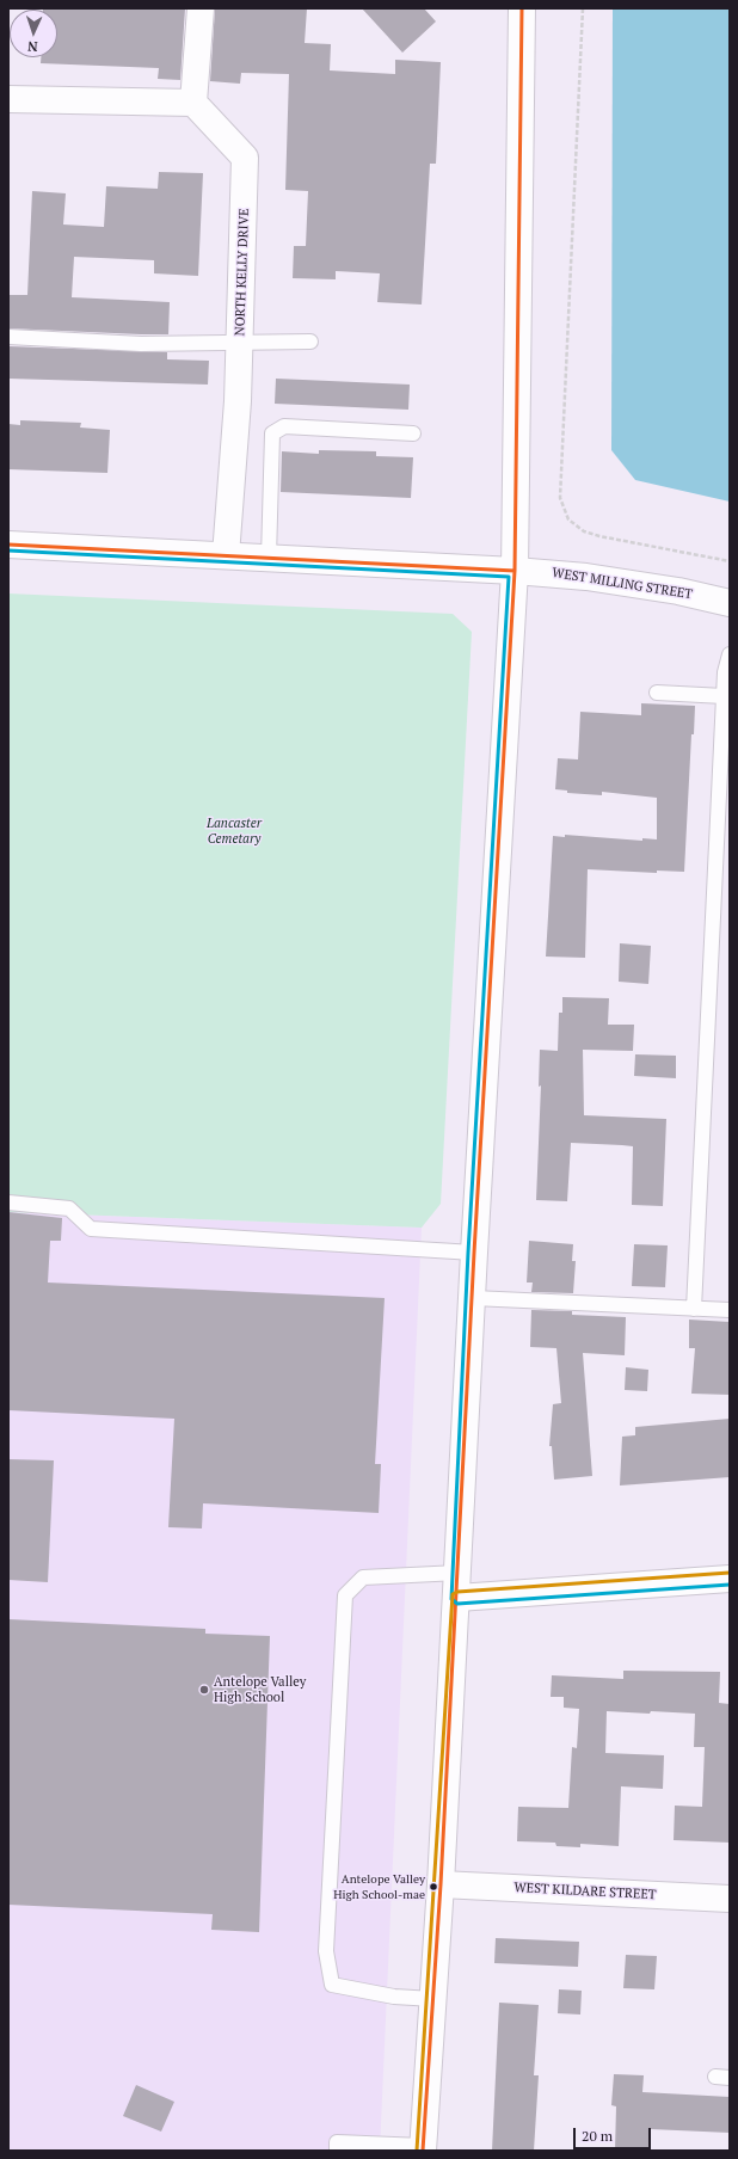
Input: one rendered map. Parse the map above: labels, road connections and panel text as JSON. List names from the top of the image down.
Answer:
{
  "streets": {
    "main road": ["NORTH KELLY DRIVE", "WEST MILLING STREET", "WEST KILDARE STREET"]
  },
  "crossings": [
    ["NORTH KELLY DRIVE", "WEST MILLING STREET"]
  ],
  "parks": ["Lancaster Cemetary"],
  "places": ["Antelope Valley High School", "Antelope Valley High School-mae"],
  "scale_bar": "20 m",
  "north": "bottom"
}
